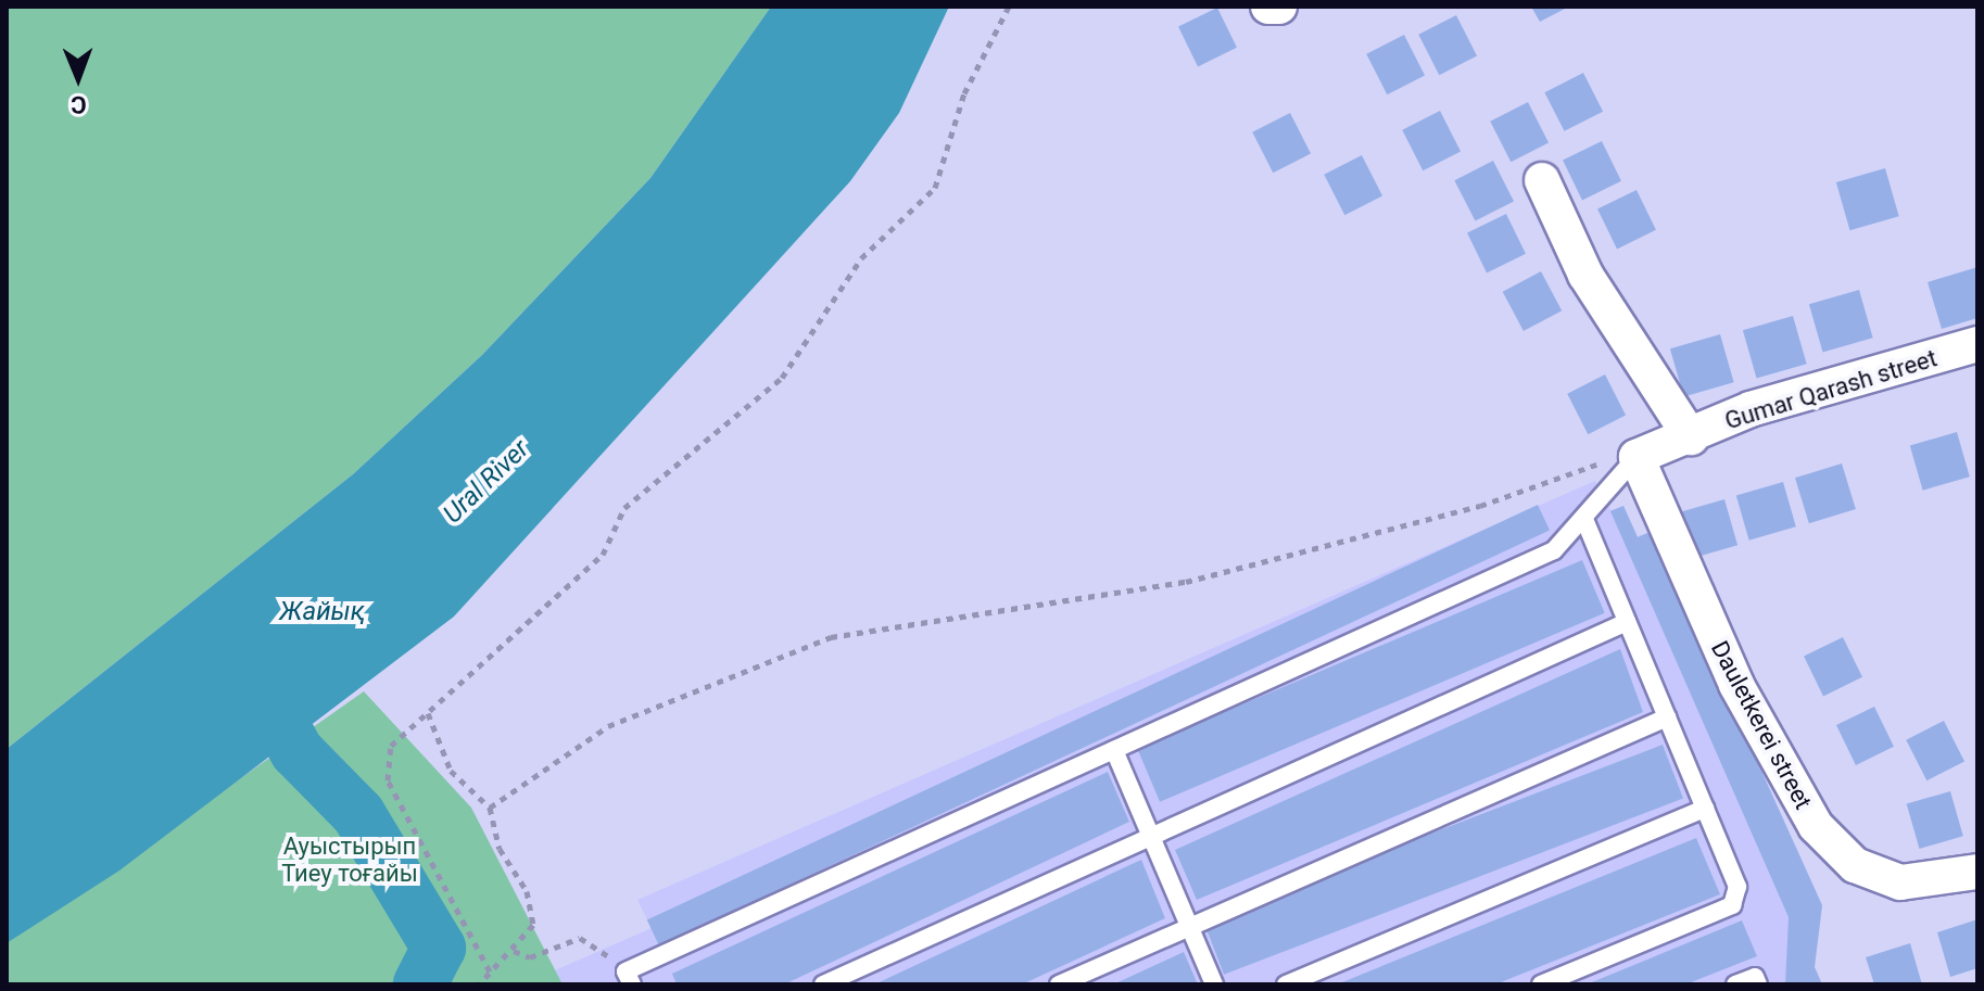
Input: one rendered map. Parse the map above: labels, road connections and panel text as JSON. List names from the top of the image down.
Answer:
{
  "streets": {
    "street": ["Gumar Qarash street", "Dauletkerei street"]
  },
  "crossings": [
    ["Gumar Qarash street", "Dauletkerei street"]
  ],
  "water": ["Ural River", "Жайық"],
  "parks": ["Ауыстырып Тиеу тоғайы"],
  "north": "bottom"
}
